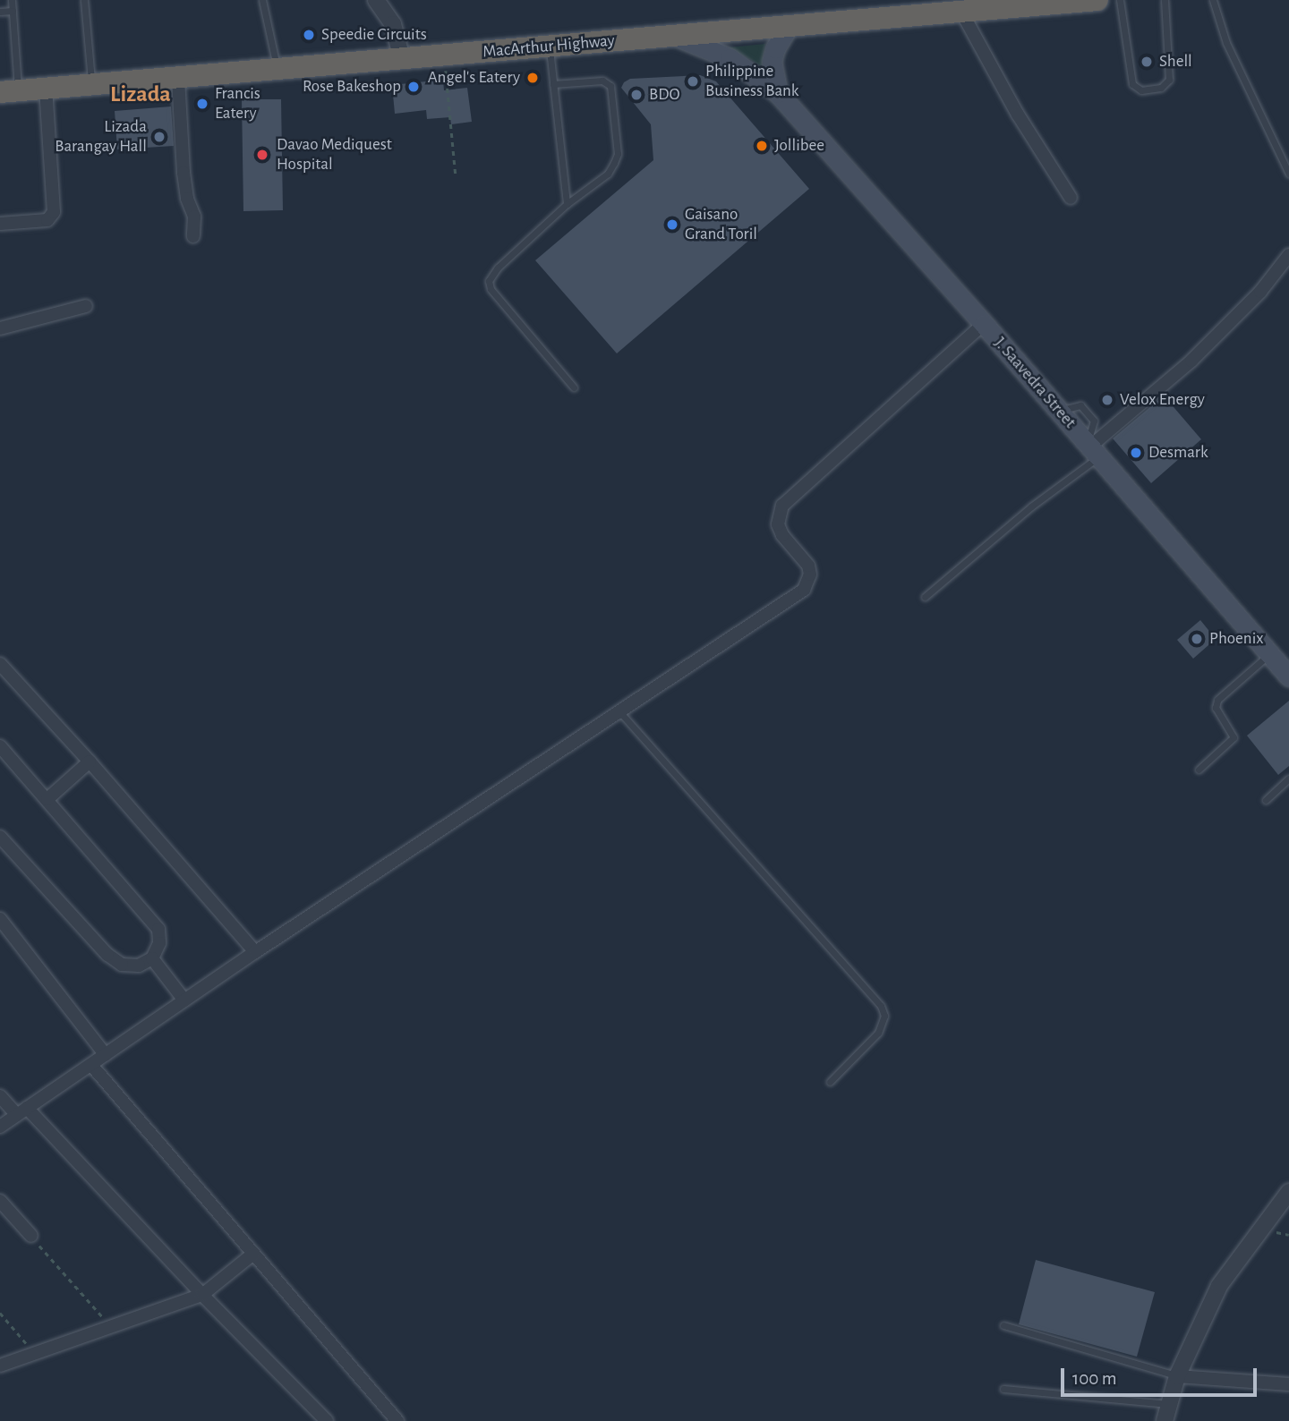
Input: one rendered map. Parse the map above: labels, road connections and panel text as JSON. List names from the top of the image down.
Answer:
{
  "streets": {
    "highway": ["MacArthur Highway"],
    "main road": ["J. Saavedra Street"]
  },
  "crossings": [
    ["MacArthur Highway", "J. Saavedra Street"]
  ],
  "districts": ["Lizada"],
  "places": [
    "Speedie Circuits",
    "Shell",
    "Angel's Eatery",
    "Philippine Business Bank",
    "Rose Bakeshop",
    "BDO",
    "Francis Eatery",
    "Lizada Barangay Hall",
    "Jollibee",
    "Davao Mediquest Hospital",
    "Gaisano Grand Toril",
    "Velox Energy",
    "Desmark",
    "Phoenix"
  ],
  "scale_bar": "100 m"
}
